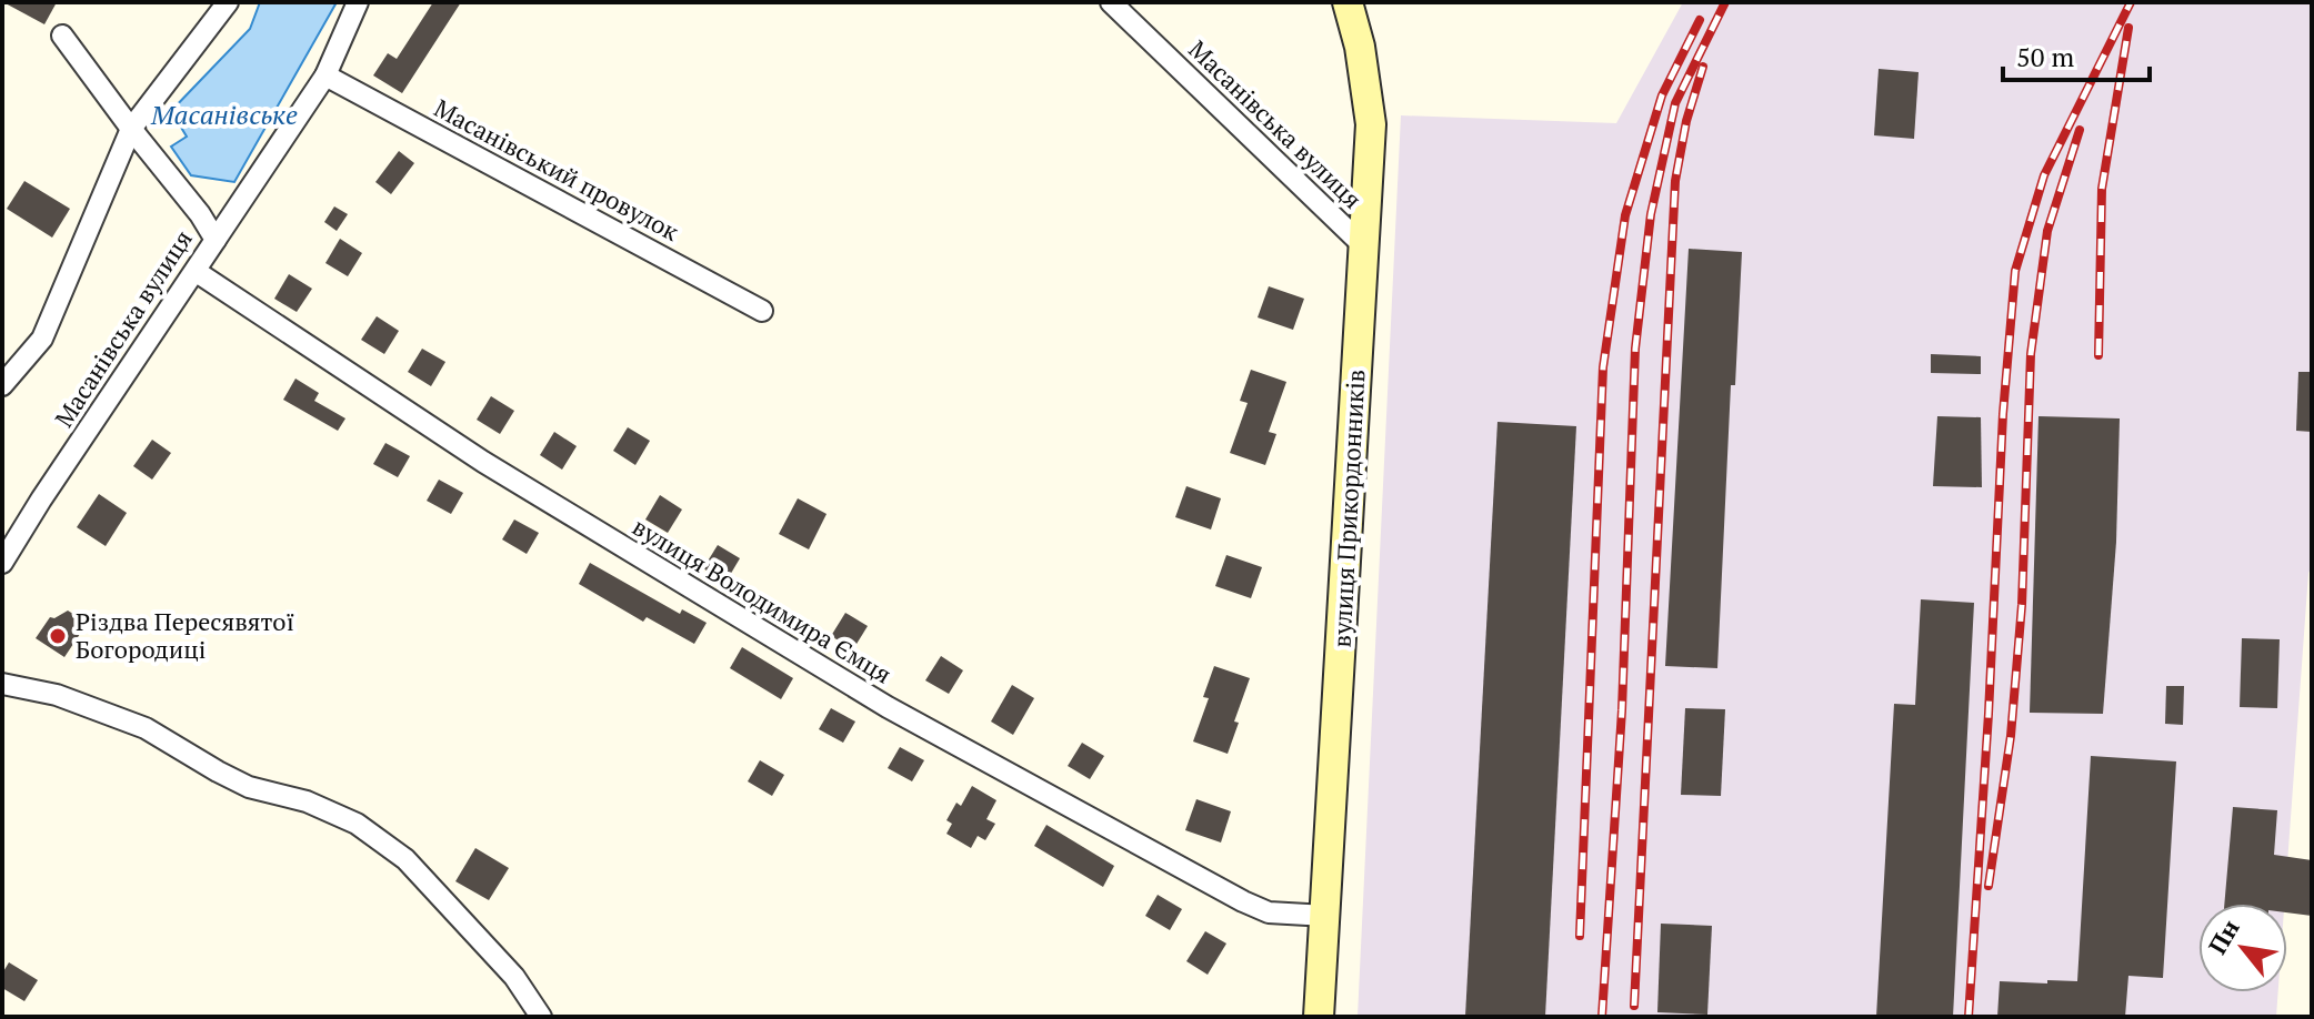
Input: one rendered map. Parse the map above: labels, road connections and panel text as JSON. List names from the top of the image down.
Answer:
{
  "streets": {
    "street": [
      "Масанівська вулиця",
      "Масанівський провулок",
      "вулиця Прикордонників",
      "вулиця Володимира Ємця"
    ]
  },
  "crossings": [
    ["Масанівська вулиця", "вулиця Прикордонників"],
    ["Масанівська вулиця", "вулиця Володимира Ємця"],
    ["вулиця Прикордонників", "вулиця Володимира Ємця"]
  ],
  "water": ["Масанівське"],
  "places": ["Різдва Пересявятої Богородиці"],
  "scale_bar": "50 m",
  "north": "top left"
}
